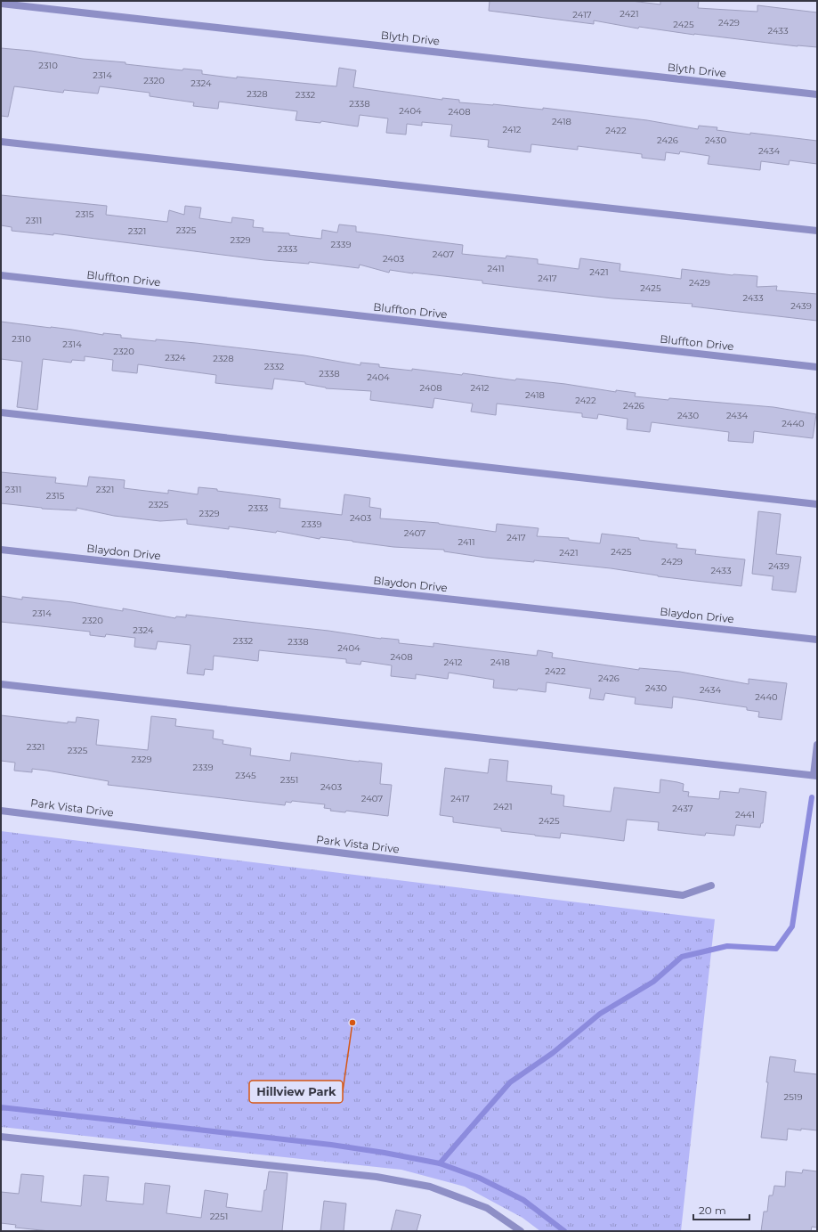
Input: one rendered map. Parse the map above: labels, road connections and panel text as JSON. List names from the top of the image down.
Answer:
{
  "streets": {
    "street": [
      "Blyth Drive",
      "Bluffton Drive",
      "Blaydon Drive",
      "Park Vista Drive"
    ]
  },
  "places": ["Hillview Park"],
  "house_numbers": [
    "2421",
    "2417",
    "2429",
    "2425",
    "2433",
    "2310",
    "2314",
    "2320",
    "2324",
    "2328",
    "2332",
    "2338",
    "2404",
    "2408",
    "2418",
    "2412",
    "2422",
    "2426",
    "2430",
    "2434",
    "2315",
    "2311",
    "2325",
    "2321",
    "2329",
    "2339",
    "2333",
    "2407",
    "2403",
    "2411",
    "2421",
    "2417",
    "2429",
    "2425",
    "2433",
    "2439",
    "2310",
    "2314",
    "2320",
    "2324",
    "2328",
    "2332",
    "2338",
    "2404",
    "2408",
    "2412",
    "2418",
    "2422",
    "2426",
    "2430",
    "2434",
    "2440",
    "2311",
    "2321",
    "2315",
    "2325",
    "2333",
    "2329",
    "2403",
    "2339",
    "2407",
    "2417",
    "2411",
    "2425",
    "2421",
    "2429",
    "2439",
    "2433",
    "2314",
    "2320",
    "2324",
    "2332",
    "2338",
    "2404",
    "2408",
    "2412",
    "2418",
    "2422",
    "2426",
    "2430",
    "2434",
    "2440",
    "2321",
    "2325",
    "2329",
    "2339",
    "2345",
    "2351",
    "2403",
    "2407",
    "2417",
    "2421",
    "2437",
    "2441",
    "2425",
    "2519",
    "2251"
  ],
  "scale_bar": "20 m"
}
